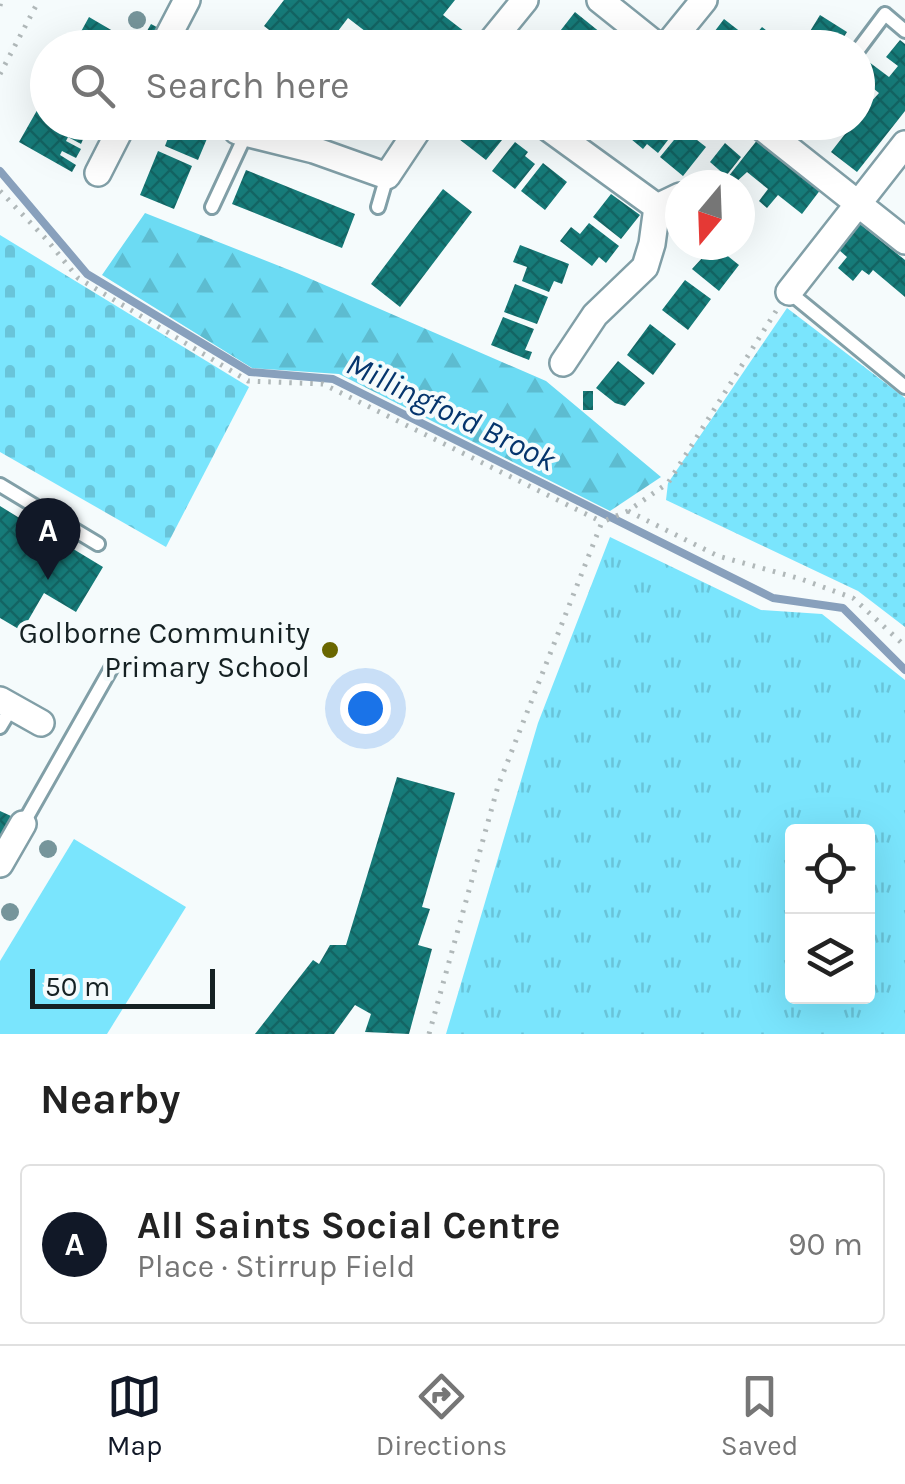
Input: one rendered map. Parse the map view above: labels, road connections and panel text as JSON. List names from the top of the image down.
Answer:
{
  "water": ["Millingford Brook"],
  "places": ["Golborne Community Primary School"],
  "scale_bar": "50 m",
  "north": "bottom",
  "page": {
    "search": "Search here",
    "pins": "A",
    "scale": "50 m",
    "heading": "Nearby",
    "list": [
      {
        "mark": "A",
        "name": "All Saints Social Centre",
        "note": "Place · Stirrup Field",
        "value": "90 m"
      }
    ],
    "nav": ["Map", "Directions", "Saved"]
  }
}
